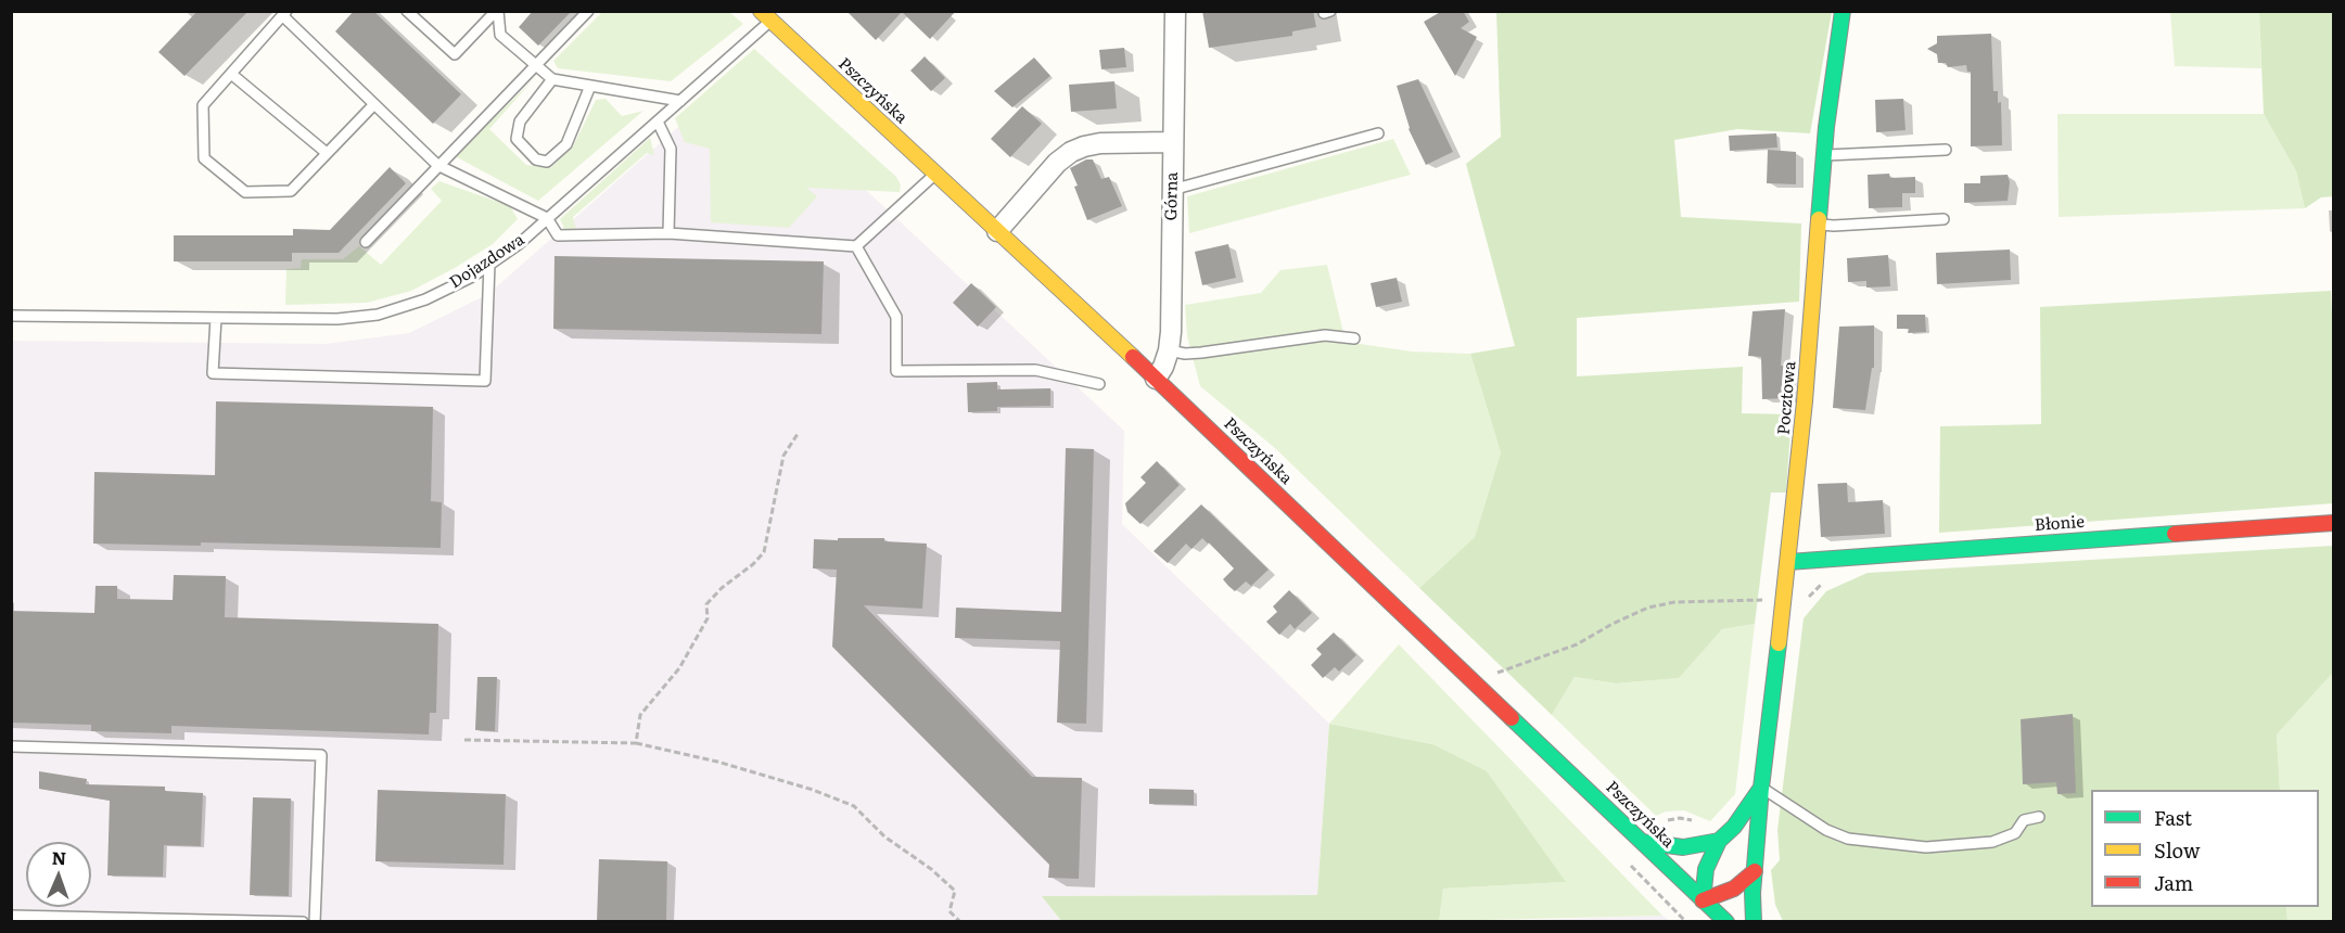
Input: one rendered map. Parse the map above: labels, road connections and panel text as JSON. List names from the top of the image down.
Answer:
{
  "streets": {
    "street": [
      "Pszczyńska",
      "Górna",
      "Pocztowa",
      "Błonie"
    ],
    "lane": ["Dojazdowa"]
  },
  "crossings": [
    ["Pszczyńska", "Górna"],
    ["Pszczyńska", "Dojazdowa"],
    ["Pszczyńska", "Pocztowa"],
    ["Pocztowa", "Błonie"]
  ],
  "legend": ["Fast", "Slow", "Jam"],
  "north": "top"
}
